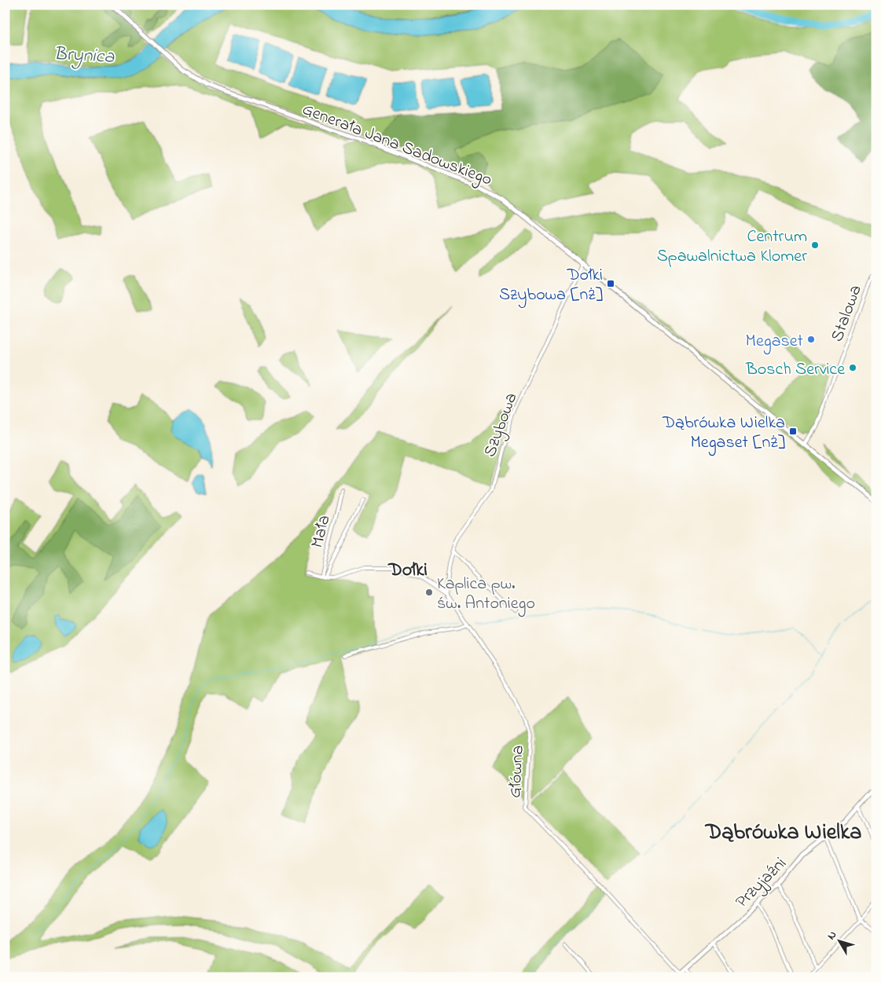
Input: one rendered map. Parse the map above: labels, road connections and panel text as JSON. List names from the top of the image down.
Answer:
{
  "streets": {
    "street": [
      "Generała Jana Sadowskiego",
      "Stalowa",
      "Szybowa",
      "Mała",
      "Główna",
      "Przyjaźni"
    ]
  },
  "crossings": [
    ["Generała Jana Sadowskiego", "Stalowa"],
    ["Generała Jana Sadowskiego", "Szybowa"],
    ["Szybowa", "Główna"],
    ["Mała", "Główna"],
    ["Główna", "Przyjaźni"]
  ],
  "districts": ["Dołki", "Dąbrówka Wielka"],
  "water": ["Brynica"],
  "places": {
    "other": [
      "Centrum Spawalnictwa Klomer",
      "Megaset",
      "Bosch Service",
      "Kaplica pw. św. Antoniego"
    ],
    "transit": ["Dołki Szybowa [nż]", "Dąbrówka Wielka Megaset [nż]"]
  },
  "north": "top left"
}
